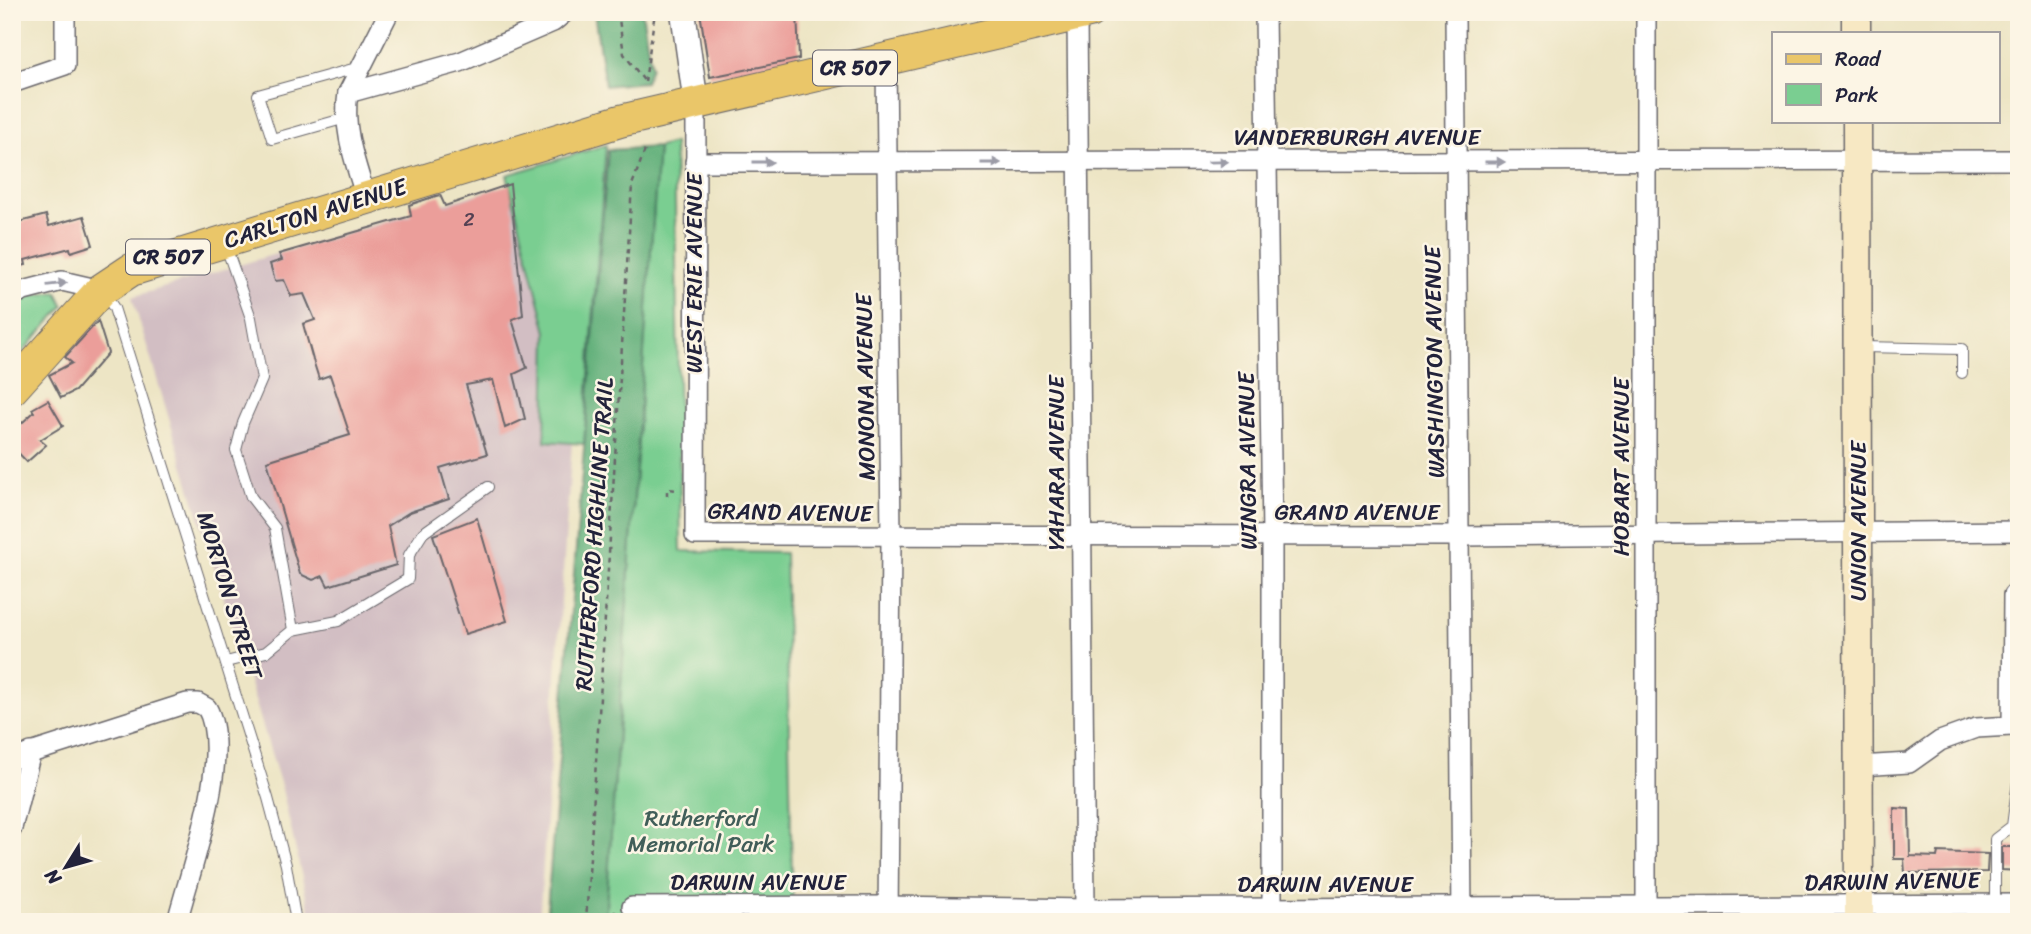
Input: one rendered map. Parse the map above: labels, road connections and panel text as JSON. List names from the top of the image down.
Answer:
{
  "streets": {
    "main road": ["CR 507", "CARLTON AVENUE", "UNION AVENUE"],
    "street": [
      "VANDERBURGH AVENUE",
      "WEST ERIE AVENUE",
      "WASHINGTON AVENUE",
      "MONONA AVENUE",
      "WINGRA AVENUE",
      "YAHARA AVENUE",
      "HOBART AVENUE",
      "GRAND AVENUE",
      "DARWIN AVENUE"
    ],
    "lane": ["MORTON STREET"],
    "path": ["RUTHERFORD HIGHLINE TRAIL"]
  },
  "crossings": [
    ["CR 507", "CARLTON AVENUE"],
    ["CR 507", "WEST ERIE AVENUE"],
    ["CR 507", "MONONA AVENUE"],
    ["CR 507", "YAHARA AVENUE"],
    ["VANDERBURGH AVENUE", "WEST ERIE AVENUE"],
    ["VANDERBURGH AVENUE", "WASHINGTON AVENUE"],
    ["VANDERBURGH AVENUE", "MONONA AVENUE"],
    ["VANDERBURGH AVENUE", "WINGRA AVENUE"],
    ["VANDERBURGH AVENUE", "YAHARA AVENUE"],
    ["VANDERBURGH AVENUE", "HOBART AVENUE"],
    ["VANDERBURGH AVENUE", "UNION AVENUE"],
    ["CARLTON AVENUE", "WEST ERIE AVENUE"],
    ["CARLTON AVENUE", "MORTON STREET"],
    ["WEST ERIE AVENUE", "GRAND AVENUE"],
    ["WASHINGTON AVENUE", "GRAND AVENUE"],
    ["WASHINGTON AVENUE", "DARWIN AVENUE"],
    ["MONONA AVENUE", "GRAND AVENUE"],
    ["MONONA AVENUE", "DARWIN AVENUE"],
    ["WINGRA AVENUE", "GRAND AVENUE"],
    ["WINGRA AVENUE", "DARWIN AVENUE"],
    ["YAHARA AVENUE", "GRAND AVENUE"],
    ["YAHARA AVENUE", "DARWIN AVENUE"],
    ["HOBART AVENUE", "GRAND AVENUE"],
    ["HOBART AVENUE", "DARWIN AVENUE"],
    ["GRAND AVENUE", "UNION AVENUE"],
    ["UNION AVENUE", "DARWIN AVENUE"]
  ],
  "one_way": ["VANDERBURGH AVENUE"],
  "parks": ["Rutherford Memorial Park"],
  "house_numbers": ["2"],
  "legend": ["Road", "Park"],
  "north": "bottom left"
}
